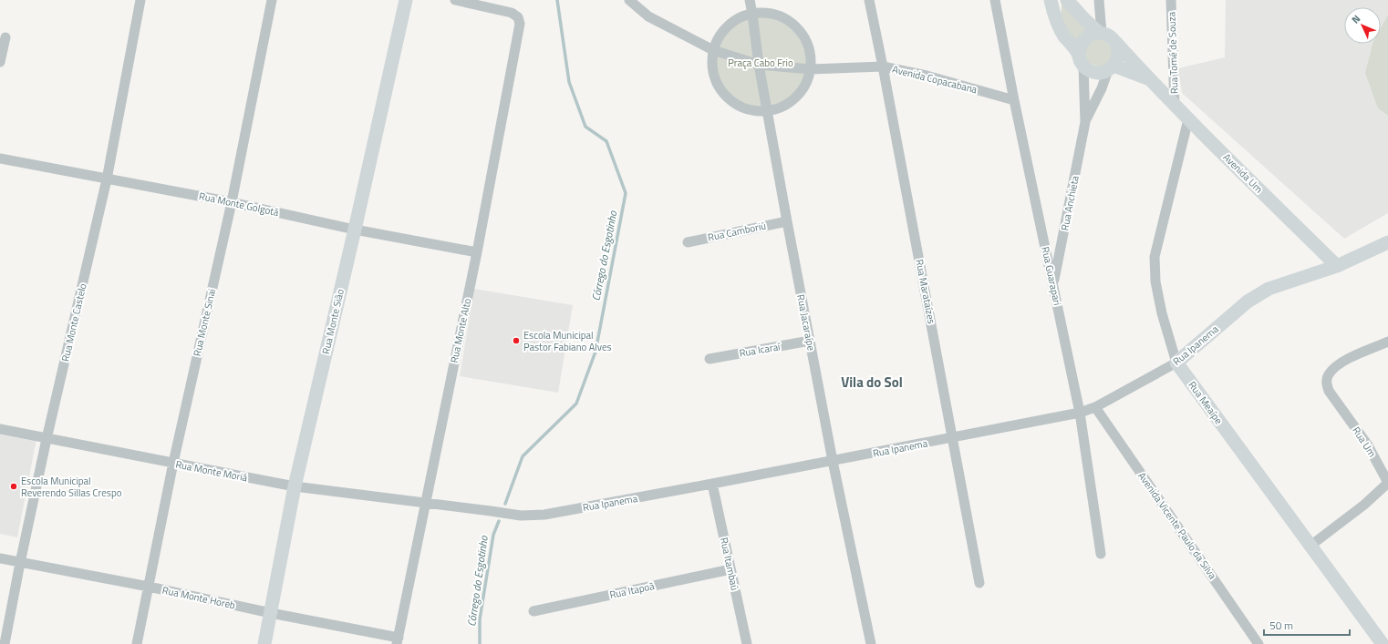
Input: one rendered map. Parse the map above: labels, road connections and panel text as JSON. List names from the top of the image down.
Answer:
{
  "streets": {
    "street": [
      "Rua Tomé de Souza",
      "Avenida Copacabana",
      "Avenida Um",
      "Rua Anchieta",
      "Rua Monte Golgotá",
      "Rua Camboriú",
      "Rua Guarapari",
      "Rua Marataízes",
      "Rua Monte Sião",
      "Rua Monte Castelo",
      "Rua Monte Sinai",
      "Rua Jacaraípe",
      "Rua Monte Alto",
      "Rua Ipanema",
      "Rua Icaraí",
      "Rua Meaípe",
      "Rua Um",
      "Rua Monte Moriá",
      "Avenida Vicente Paulo da Silva",
      "Rua Itambaú",
      "Rua Itapoã",
      "Rua Monte Horeb"
    ]
  },
  "crossings": [
    ["Rua Tomé de Souza", "Avenida Um"],
    ["Avenida Copacabana", "Rua Guarapari"],
    ["Avenida Copacabana", "Rua Marataízes"],
    ["Avenida Copacabana", "Rua Jacaraípe"],
    ["Avenida Um", "Rua Anchieta"],
    ["Avenida Um", "Rua Ipanema"],
    ["Avenida Um", "Rua Meaípe"],
    ["Rua Anchieta", "Rua Guarapari"],
    ["Rua Monte Golgotá", "Rua Monte Sião"],
    ["Rua Monte Golgotá", "Rua Monte Castelo"],
    ["Rua Monte Golgotá", "Rua Monte Sinai"],
    ["Rua Monte Golgotá", "Rua Monte Alto"],
    ["Rua Camboriú", "Rua Jacaraípe"],
    ["Rua Guarapari", "Rua Ipanema"],
    ["Rua Marataízes", "Rua Ipanema"],
    ["Rua Monte Sião", "Rua Monte Moriá"],
    ["Rua Monte Sião", "Rua Monte Horeb"],
    ["Rua Monte Castelo", "Rua Monte Moriá"],
    ["Rua Monte Castelo", "Rua Monte Horeb"],
    ["Rua Monte Sinai", "Rua Monte Moriá"],
    ["Rua Monte Sinai", "Rua Monte Horeb"],
    ["Rua Jacaraípe", "Rua Ipanema"],
    ["Rua Jacaraípe", "Rua Icaraí"],
    ["Rua Monte Alto", "Rua Ipanema"],
    ["Rua Monte Alto", "Rua Monte Moriá"],
    ["Rua Monte Alto", "Rua Monte Horeb"],
    ["Rua Ipanema", "Rua Meaípe"],
    ["Rua Ipanema", "Rua Monte Moriá"],
    ["Rua Ipanema", "Avenida Vicente Paulo da Silva"],
    ["Rua Ipanema", "Rua Itambaú"],
    ["Rua Meaípe", "Rua Um"],
    ["Rua Itambaú", "Rua Itapoã"]
  ],
  "districts": ["Vila do Sol"],
  "water": ["Córrego do Esgotinho"],
  "parks": ["Praça Cabo Frio"],
  "places": ["Escola Municipal Pastor Fabiano Alves", "Escola Municipal Reverendo Sillas Crespo"],
  "scale_bar": "50 m",
  "north": "top left"
}
